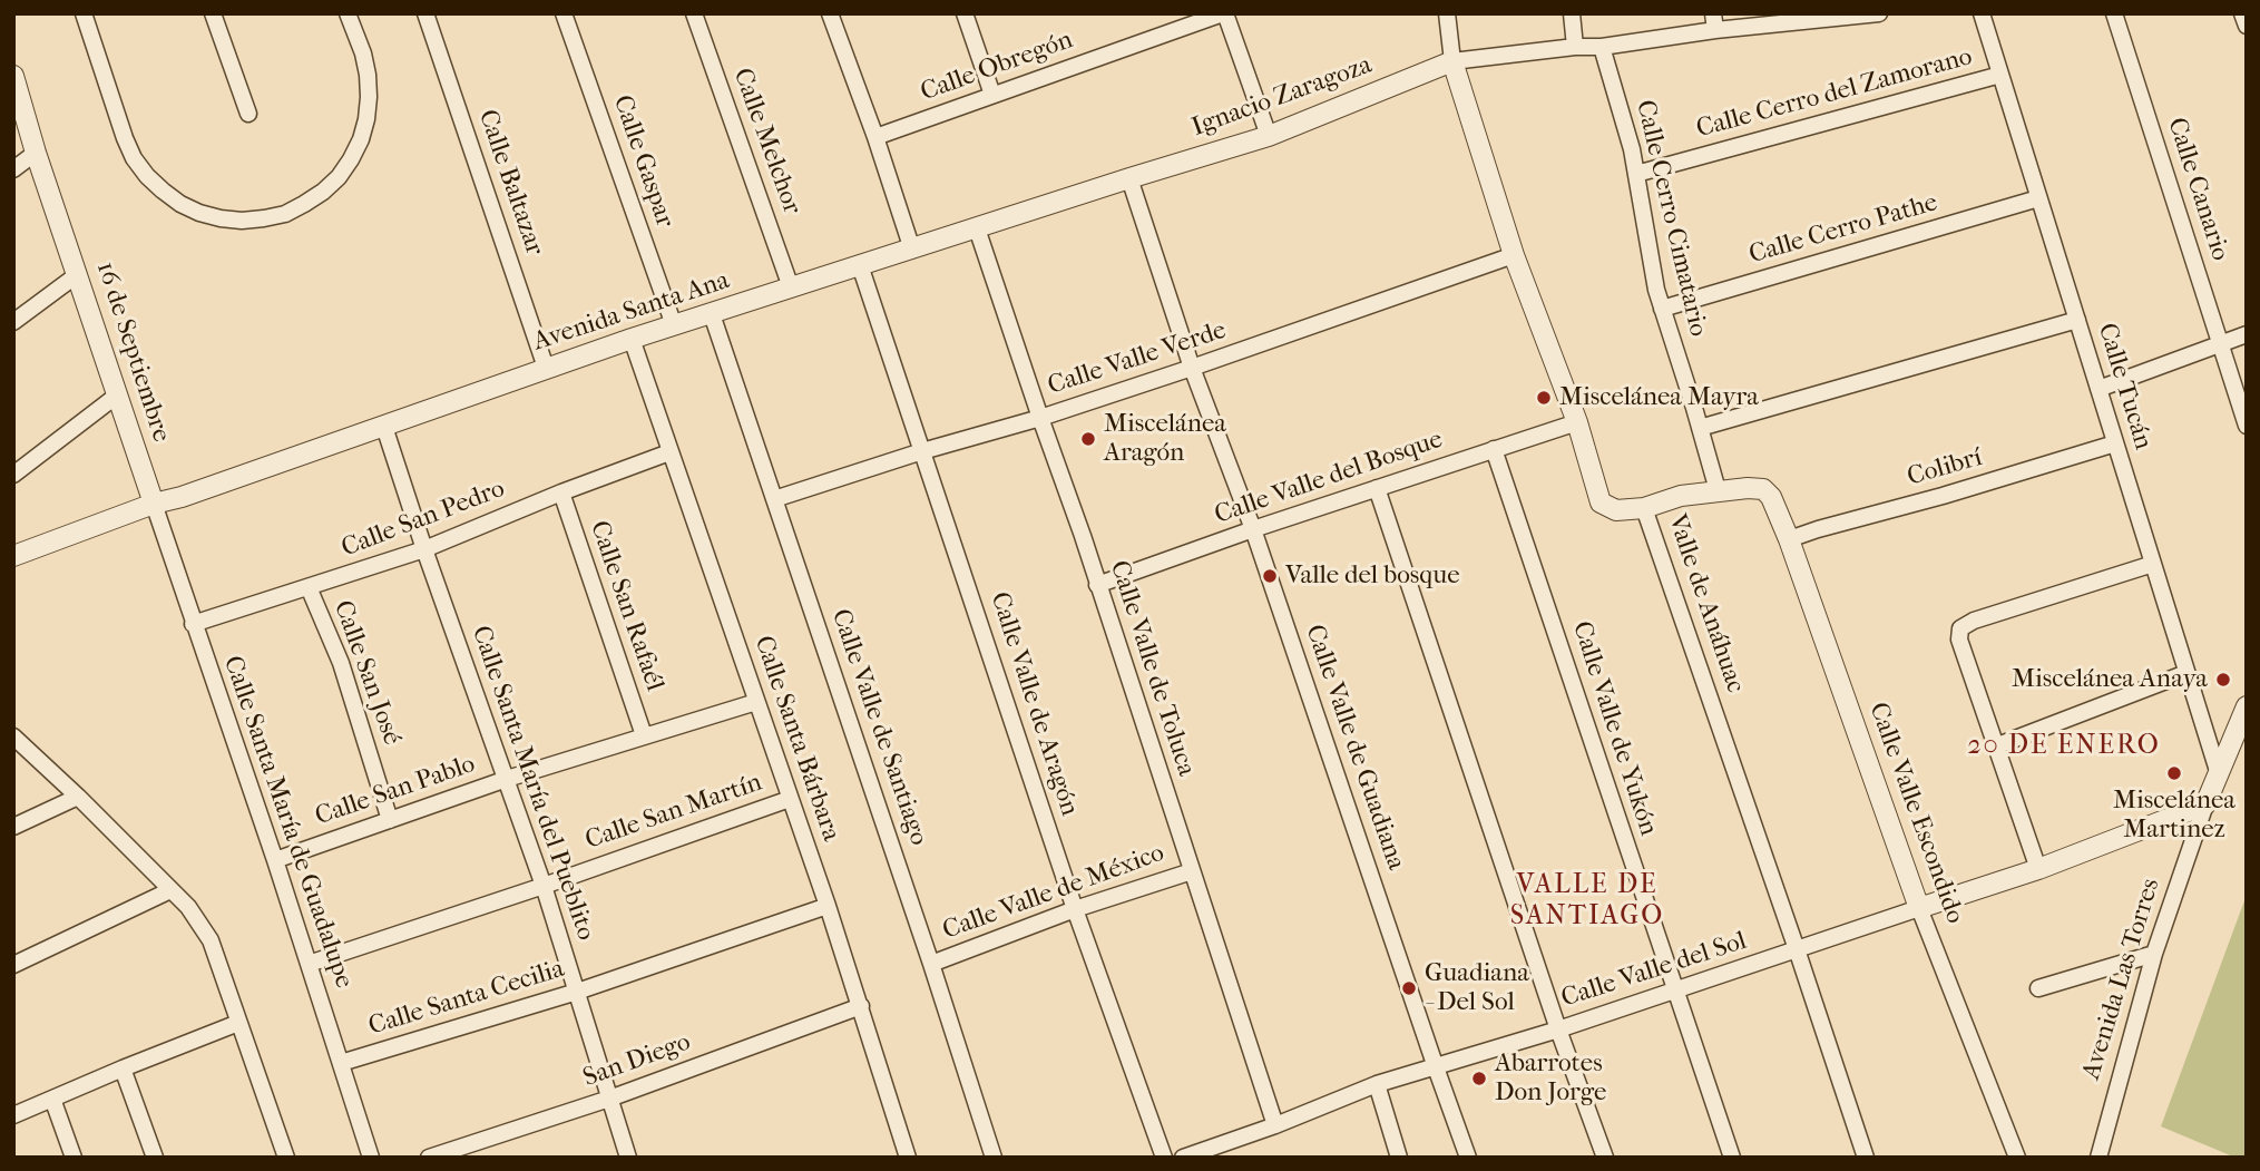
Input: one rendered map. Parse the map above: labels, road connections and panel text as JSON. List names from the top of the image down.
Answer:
{
  "streets": {
    "street": [
      "Calle Obregón",
      "Calle Cerro del Zamorano",
      "Ignacio Zaragoza",
      "Calle Melchor",
      "Calle Gaspar",
      "Calle Baltazar",
      "Calle Canario",
      "Calle Cerro Cimatario",
      "Calle Cerro Pathe",
      "Avenida Santa Ana",
      "16 de Septiembre",
      "Calle Valle Verde",
      "Calle Tucán",
      "Colibrí",
      "Calle Valle del Bosque",
      "Calle San Pedro",
      "Valle de Anáhuac",
      "Calle San Rafaél",
      "Calle Valle de Toluca",
      "Calle San José",
      "Calle Valle de Aragón",
      "Calle Valle de Santiago",
      "Calle Valle de Yukón",
      "Calle Santa Bárbara",
      "Calle Valle de Guadiana",
      "Calle Santa María del Pueblito",
      "Calle San Pablo",
      "Calle San Martín",
      "Calle Valle Escondido",
      "Calle Santa María de Guadalupe",
      "Calle Valle de México",
      "Calle Valle del Sol",
      "Avenida Las Torres",
      "Calle Santa Cecilia",
      "San Diego"
    ]
  },
  "crossings": [
    ["Calle Cerro del Zamorano", "Calle Cerro Cimatario"],
    ["Calle Cerro del Zamorano", "Calle Tucán"],
    ["Ignacio Zaragoza", "Avenida Santa Ana"],
    ["Ignacio Zaragoza", "Valle de Anáhuac"],
    ["Ignacio Zaragoza", "Calle Valle de Guadiana"],
    ["Calle Melchor", "Avenida Santa Ana"],
    ["Calle Gaspar", "Avenida Santa Ana"],
    ["Calle Baltazar", "Avenida Santa Ana"],
    ["Calle Cerro Cimatario", "Calle Cerro Pathe"],
    ["Calle Cerro Cimatario", "Calle Valle Escondido"],
    ["Calle Cerro Pathe", "Calle Tucán"],
    ["Avenida Santa Ana", "16 de Septiembre"],
    ["Avenida Santa Ana", "Calle Valle de Toluca"],
    ["Avenida Santa Ana", "Calle Valle de Aragón"],
    ["Avenida Santa Ana", "Calle Valle de Santiago"],
    ["Avenida Santa Ana", "Calle Santa Bárbara"],
    ["Avenida Santa Ana", "Calle Valle de Guadiana"],
    ["Avenida Santa Ana", "Calle Santa María del Pueblito"],
    ["Avenida Santa Ana", "Calle Santa María de Guadalupe"],
    ["16 de Septiembre", "Calle Santa María de Guadalupe"],
    ["Calle Valle Verde", "Valle de Anáhuac"],
    ["Calle Valle Verde", "Calle Valle de Toluca"],
    ["Calle Valle Verde", "Calle Valle de Aragón"],
    ["Calle Valle Verde", "Calle Valle de Santiago"],
    ["Calle Valle Verde", "Calle Valle de Guadiana"],
    ["Calle Tucán", "Colibrí"],
    ["Calle Tucán", "Avenida Las Torres"],
    ["Colibrí", "Calle Valle Escondido"],
    ["Calle Valle del Bosque", "Valle de Anáhuac"],
    ["Calle Valle del Bosque", "Calle Valle de Toluca"],
    ["Calle Valle del Bosque", "Calle Valle de Yukón"],
    ["Calle Valle del Bosque", "Calle Valle de Guadiana"],
    ["Calle San Pedro", "Calle San Rafaél"],
    ["Calle San Pedro", "Calle San José"],
    ["Calle San Pedro", "Calle Santa Bárbara"],
    ["Calle San Pedro", "Calle Santa María del Pueblito"],
    ["Calle San Pedro", "Calle Santa María de Guadalupe"],
    ["Valle de Anáhuac", "Calle Valle del Sol"],
    ["Calle San Rafaél", "Calle San Pablo"],
    ["Calle Valle de Toluca", "Calle Valle de México"],
    ["Calle Valle de Toluca", "Calle Valle del Sol"],
    ["Calle San José", "Calle San Pablo"],
    ["Calle Valle de Aragón", "Calle Valle de México"],
    ["Calle Valle de Santiago", "Calle Valle de México"],
    ["Calle Valle de Yukón", "Calle Valle del Sol"],
    ["Calle Santa Bárbara", "Calle San Pablo"],
    ["Calle Santa Bárbara", "Calle San Martín"],
    ["Calle Santa Bárbara", "Calle Santa Cecilia"],
    ["Calle Santa Bárbara", "San Diego"],
    ["Calle Valle de Guadiana", "Calle Valle del Sol"],
    ["Calle Santa María del Pueblito", "Calle San Pablo"],
    ["Calle Santa María del Pueblito", "Calle San Martín"],
    ["Calle Santa María del Pueblito", "Calle Santa Cecilia"],
    ["Calle Santa María del Pueblito", "San Diego"],
    ["Calle San Pablo", "Calle Santa María de Guadalupe"],
    ["Calle San Martín", "Calle Santa María de Guadalupe"],
    ["Calle Valle Escondido", "Calle Valle del Sol"],
    ["Calle Santa María de Guadalupe", "Calle Santa Cecilia"]
  ],
  "districts": ["20 DE ENERO", "VALLE DE SANTIAGO"],
  "places": [
    "Miscelánea Mayra",
    "Miscelánea Aragón",
    "Valle del bosque",
    "Miscelánea Anaya",
    "Miscelánea Martinez",
    "Guadiana - Del Sol",
    "Abarrotes Don Jorge"
  ]
}
